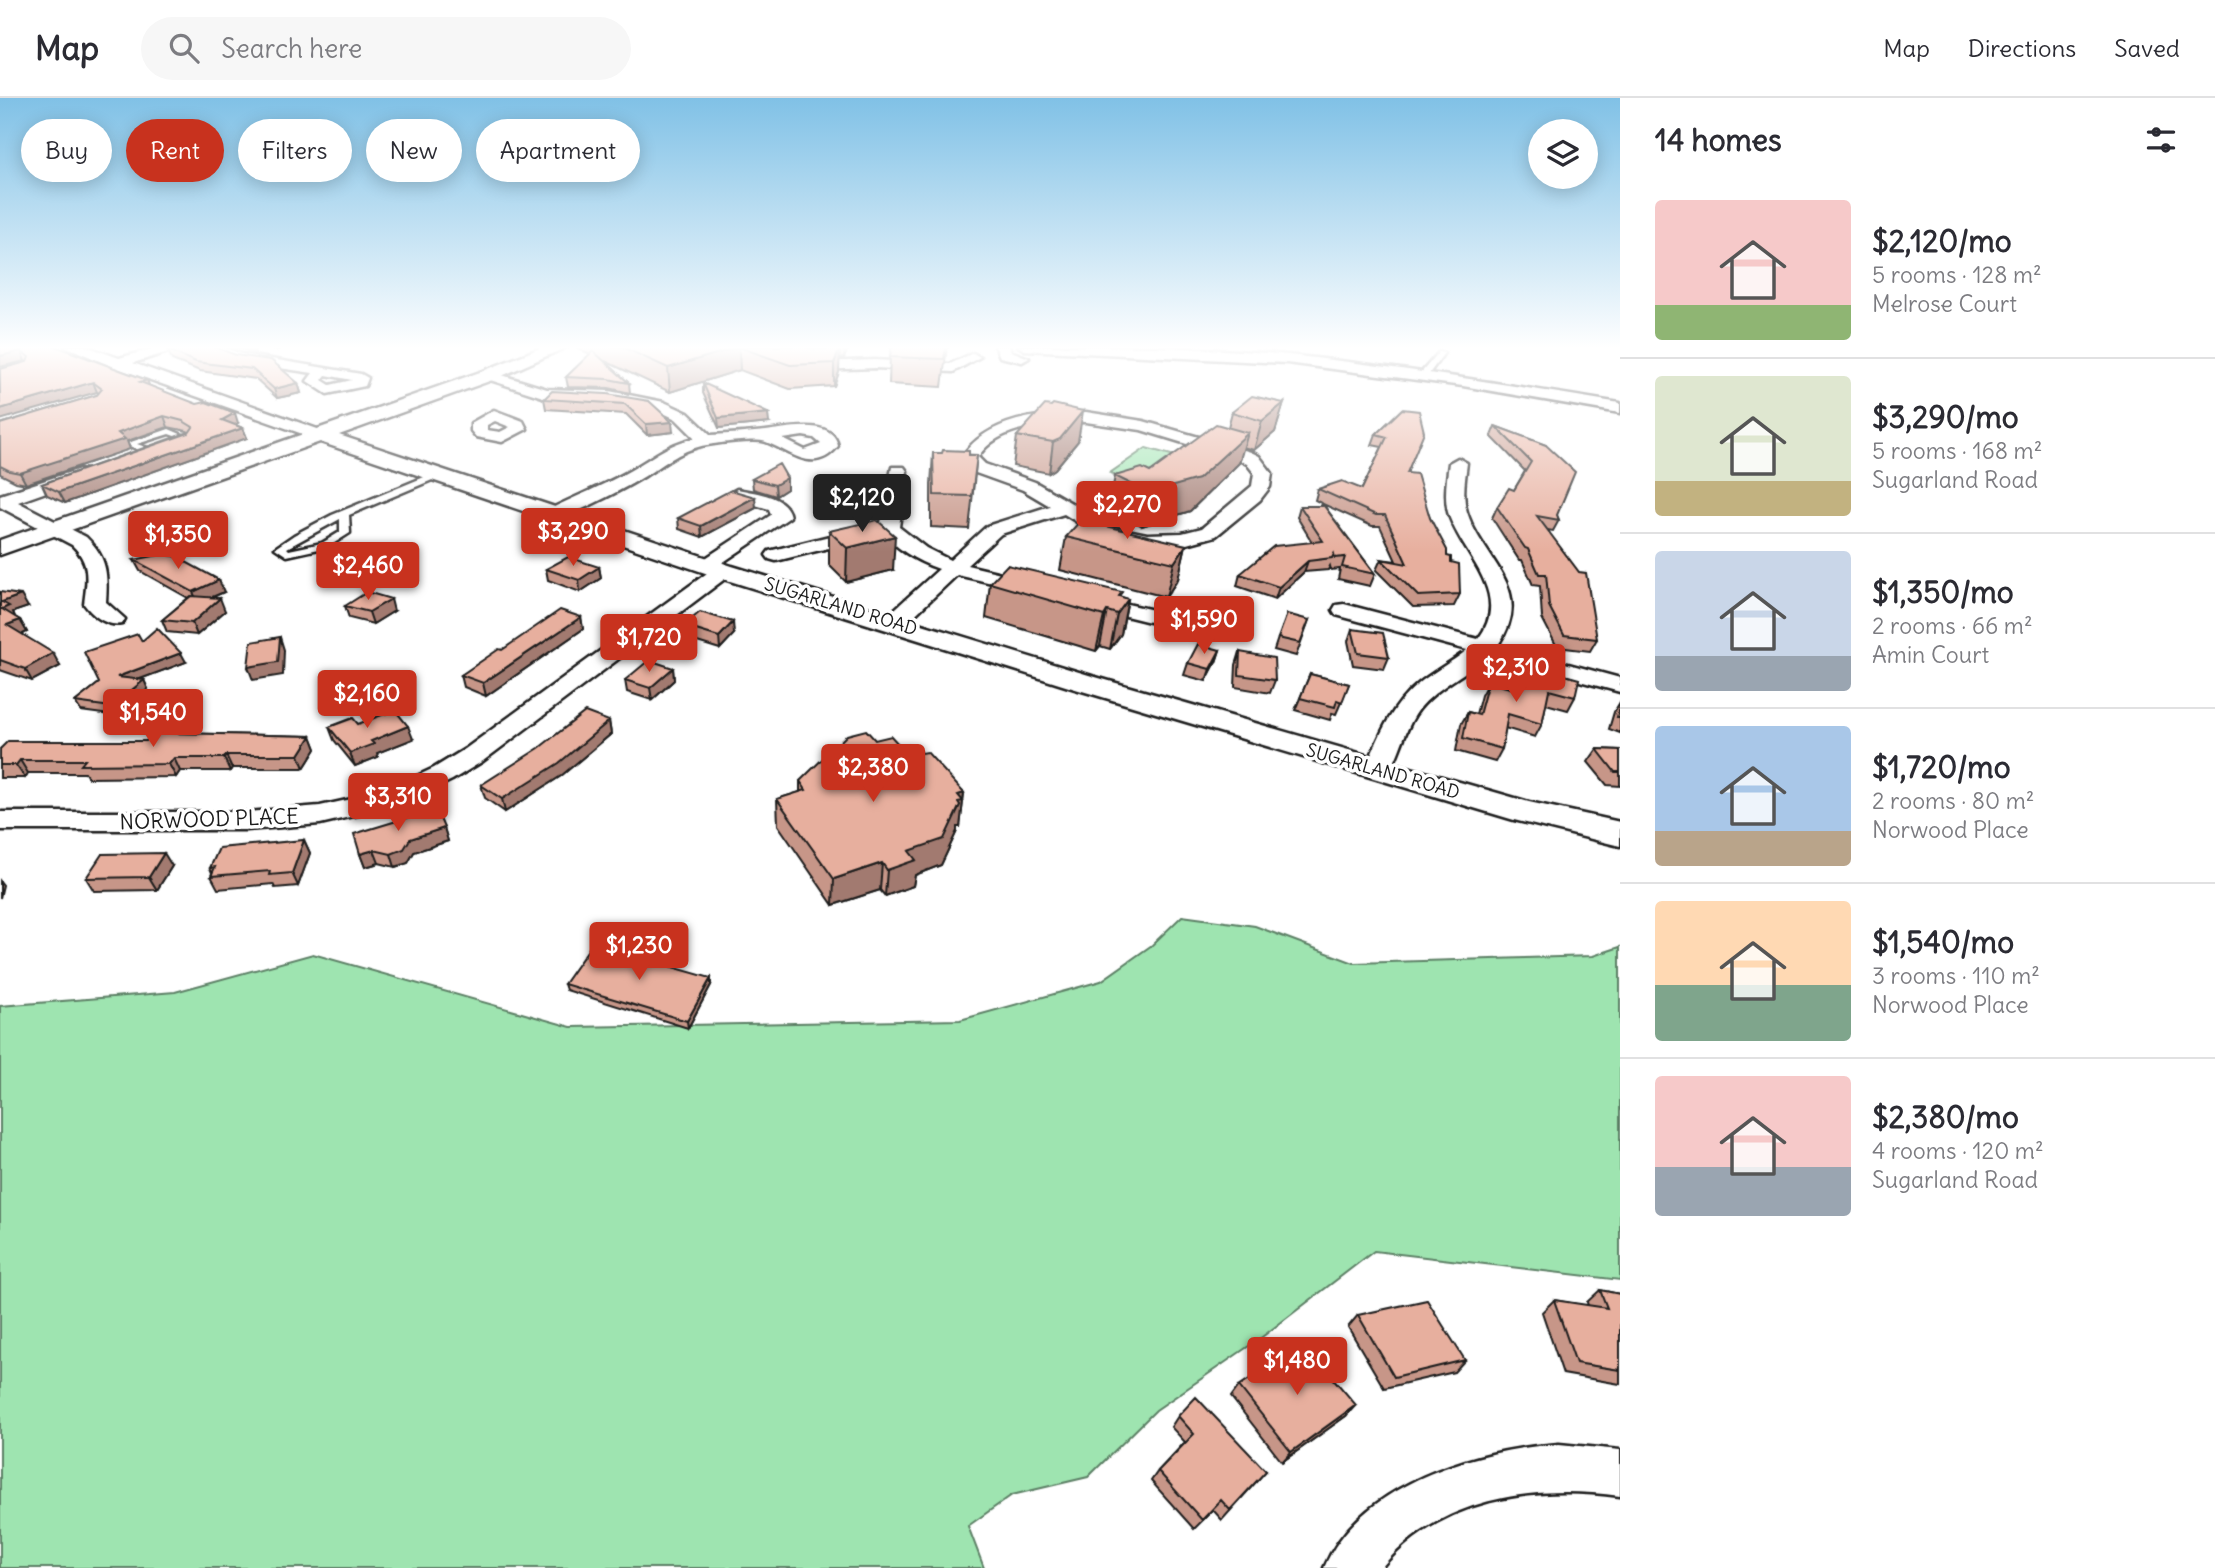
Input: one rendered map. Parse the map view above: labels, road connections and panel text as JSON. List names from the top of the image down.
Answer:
{
  "streets": {
    "street": ["SUGARLAND ROAD", "NORWOOD PLACE"]
  },
  "crossings": [
    ["SUGARLAND ROAD", "NORWOOD PLACE"]
  ],
  "page": {
    "header": "Map",
    "search": "Search here",
    "nav": ["Map", "Directions", "Saved"],
    "heading": "14 homes",
    "chip": [
      "Buy",
      "Rent",
      "Filters",
      "New",
      "Apartment"
    ],
    "list": [
      {
        "name": "$2,120/mo",
        "note": "5 rooms · 128 m² · Melrose Court"
      },
      {
        "name": "$3,290/mo",
        "note": "5 rooms · 168 m² · Sugarland Road"
      },
      {
        "name": "$1,350/mo",
        "note": "2 rooms · 66 m² · Amin Court"
      },
      {
        "name": "$1,720/mo",
        "note": "2 rooms · 80 m² · Norwood Place"
      },
      {
        "name": "$1,540/mo",
        "note": "3 rooms · 110 m² · Norwood Place"
      },
      {
        "name": "$2,380/mo",
        "note": "4 rooms · 120 m² · Sugarland Road"
      }
    ],
    "price": [
      "$2,120",
      "$2,270",
      "$3,290",
      "$1,350",
      "$2,460",
      "$1,590",
      "$1,720",
      "$2,310",
      "$2,160",
      "$1,540",
      "$2,380",
      "$3,310",
      "$1,230",
      "$1,480"
    ]
  }
}
